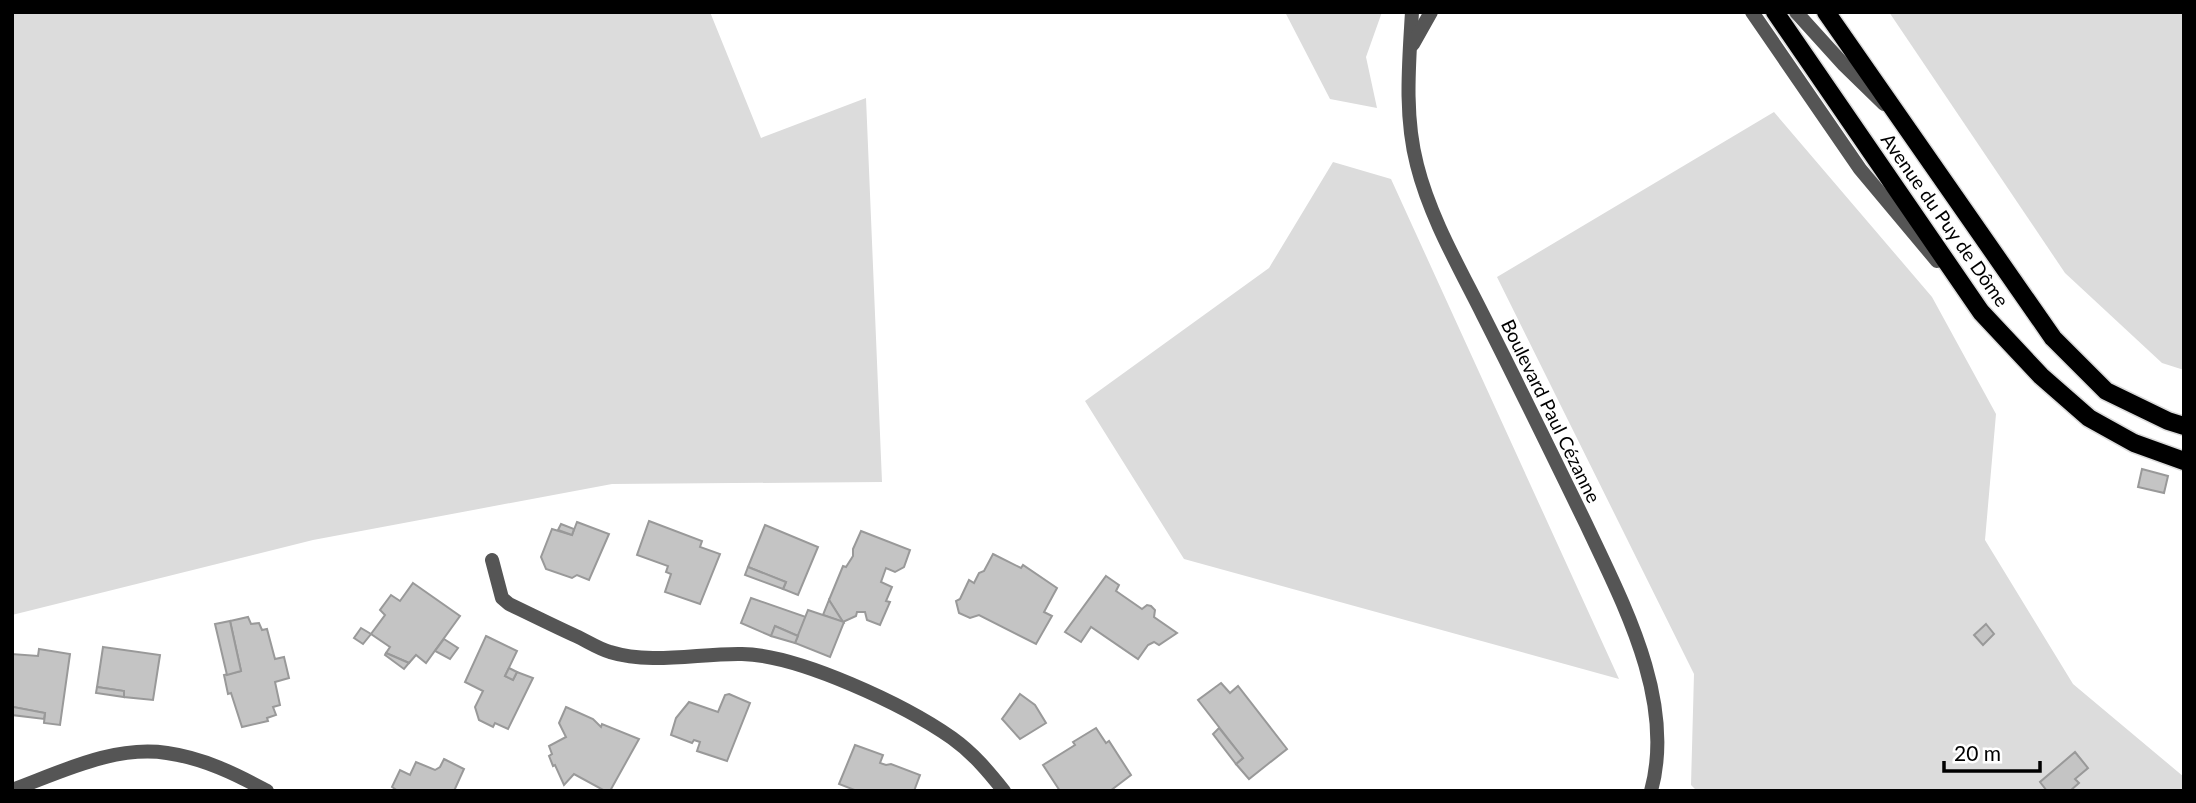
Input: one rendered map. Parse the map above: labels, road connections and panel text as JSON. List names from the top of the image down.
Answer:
{
  "streets": {
    "main road": ["Avenue du Puy de Dôme"],
    "street": ["Boulevard Paul Cézanne"]
  },
  "scale_bar": "20 m"
}
